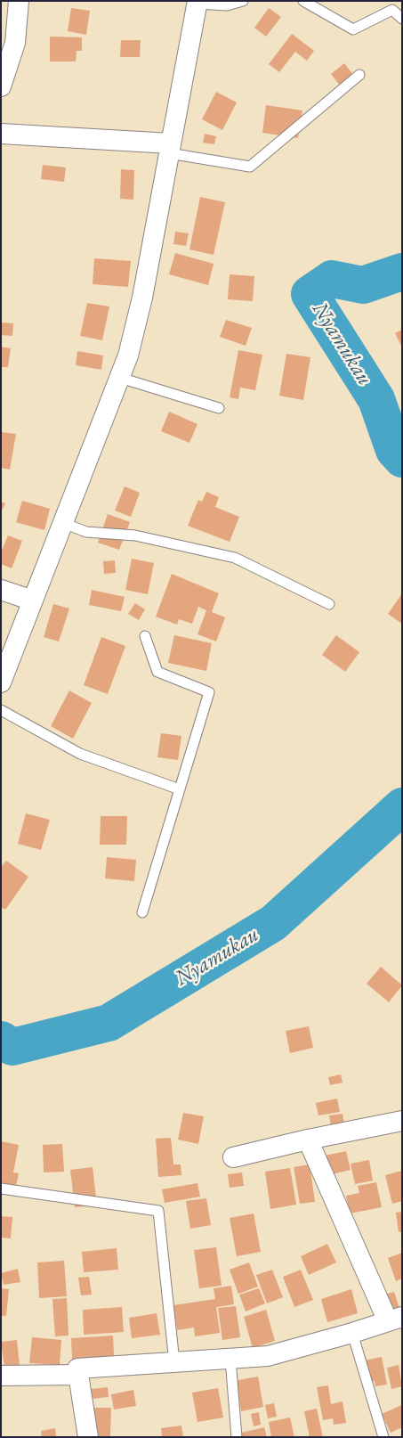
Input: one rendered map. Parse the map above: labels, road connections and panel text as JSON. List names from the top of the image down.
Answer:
{
  "water": ["Nyamukau"]
}
